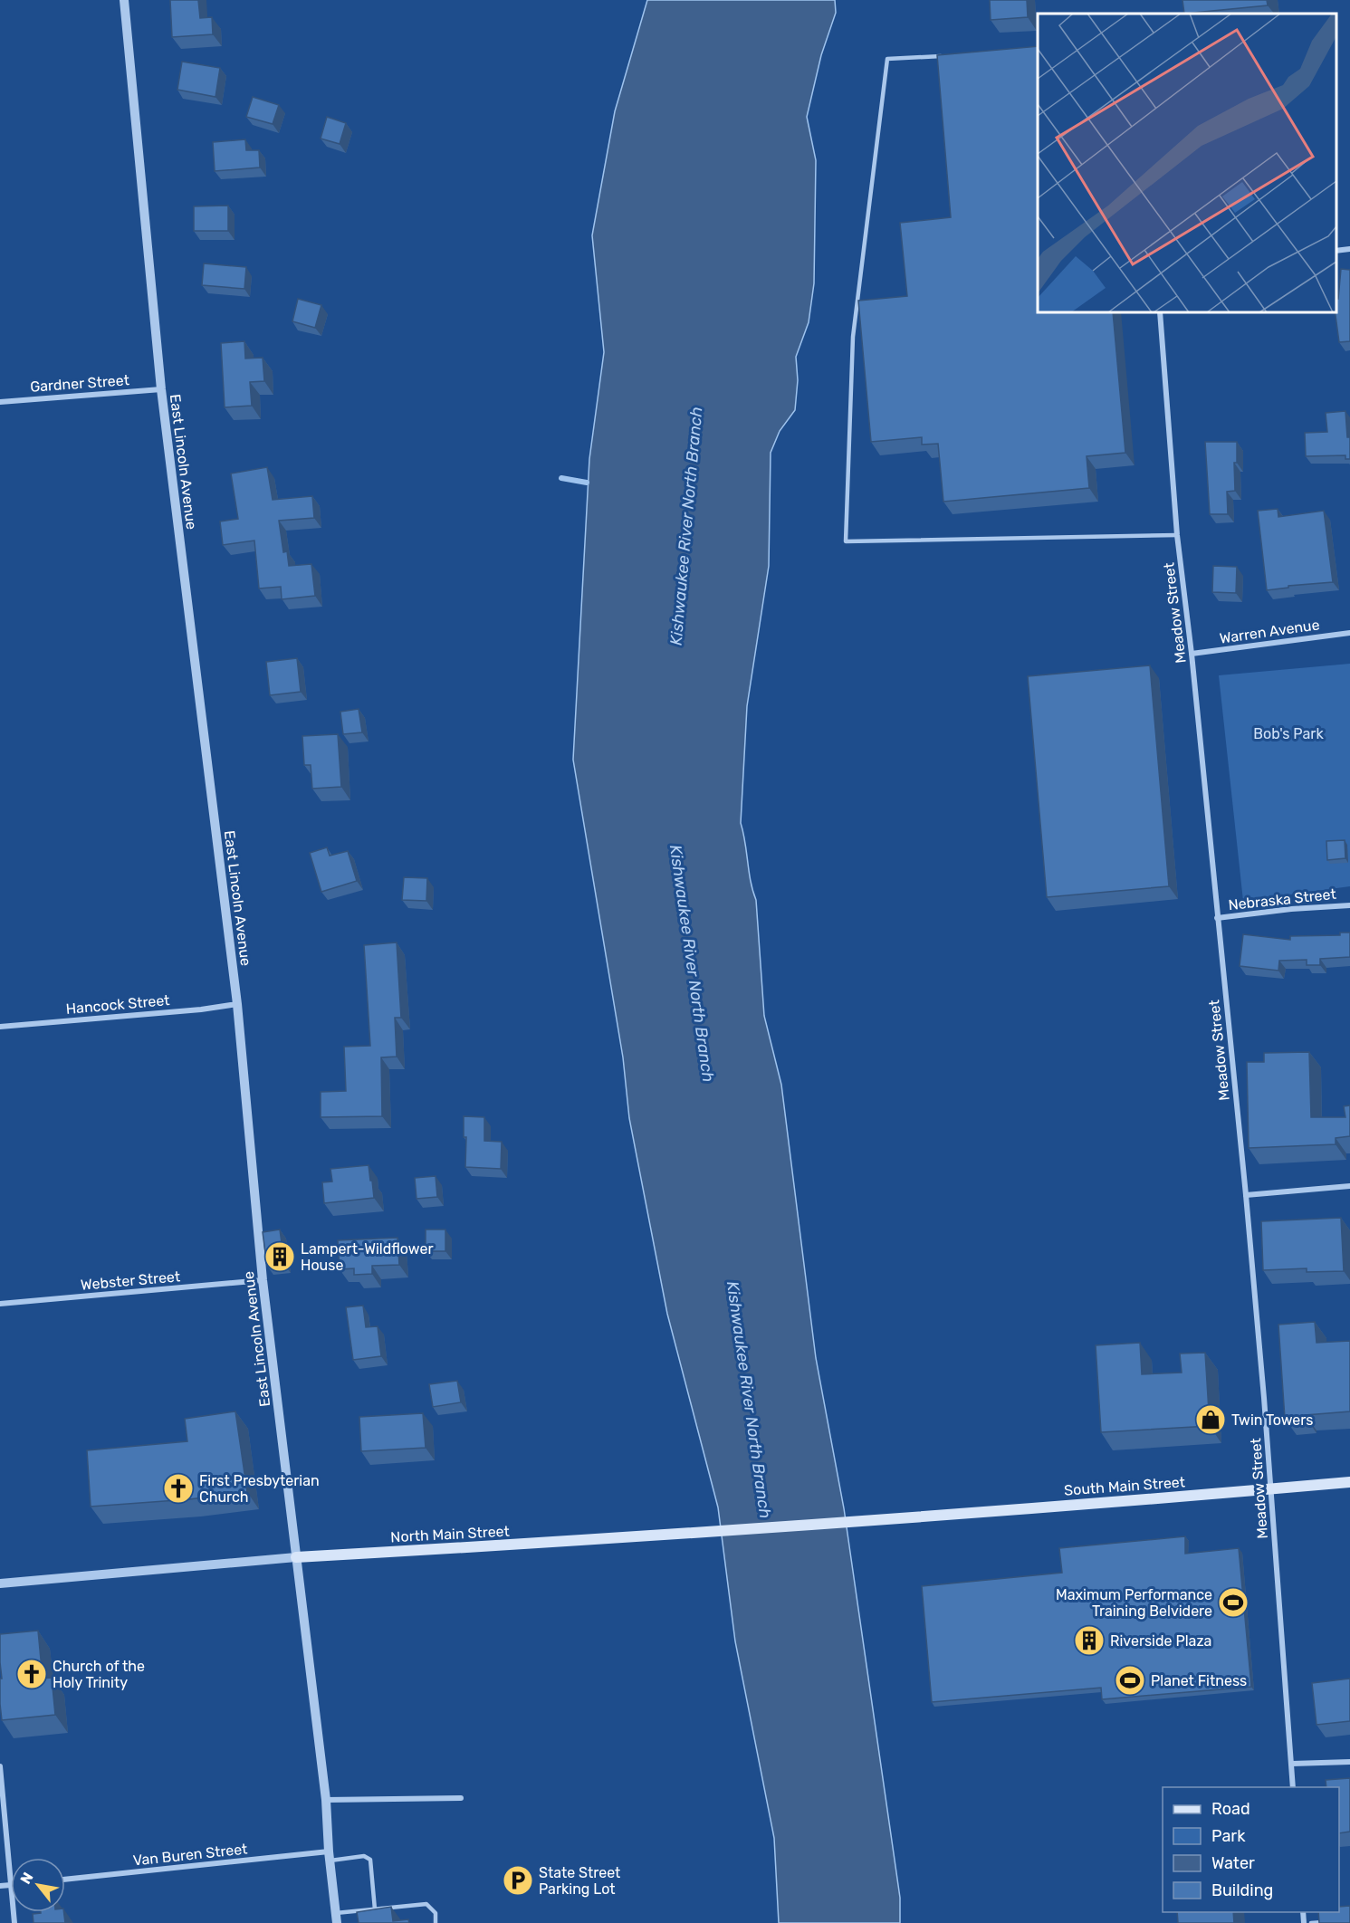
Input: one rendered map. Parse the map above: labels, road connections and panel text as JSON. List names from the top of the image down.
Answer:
{
  "streets": {
    "main road": ["South Main Street", "North Main Street"],
    "street": [
      "Gardner Street",
      "East Lincoln Avenue",
      "Meadow Street",
      "Warren Avenue",
      "Nebraska Street",
      "Hancock Street",
      "Webster Street",
      "Van Buren Street"
    ]
  },
  "crossings": [
    ["Gardner Street", "East Lincoln Avenue"],
    ["East Lincoln Avenue", "Hancock Street"],
    ["East Lincoln Avenue", "Webster Street"],
    ["East Lincoln Avenue", "North Main Street"],
    ["East Lincoln Avenue", "Van Buren Street"],
    ["Meadow Street", "Warren Avenue"],
    ["Meadow Street", "Nebraska Street"],
    ["Meadow Street", "South Main Street"],
    ["South Main Street", "North Main Street"]
  ],
  "water": ["Kishwaukee River North Branch"],
  "parks": ["Bob's Park"],
  "places": {
    "building": ["Lampert-Wildflower House", "Riverside Plaza"],
    "shop": ["Twin Towers"],
    "church": ["First Presbyterian Church", "Church of the Holy Trinity"],
    "sports": ["Maximum Performance Training Belvidere", "Planet Fitness"],
    "parking": ["State Street Parking Lot"]
  },
  "legend": [
    "Road",
    "Park",
    "Water",
    "Building"
  ],
  "north": "top left"
}
